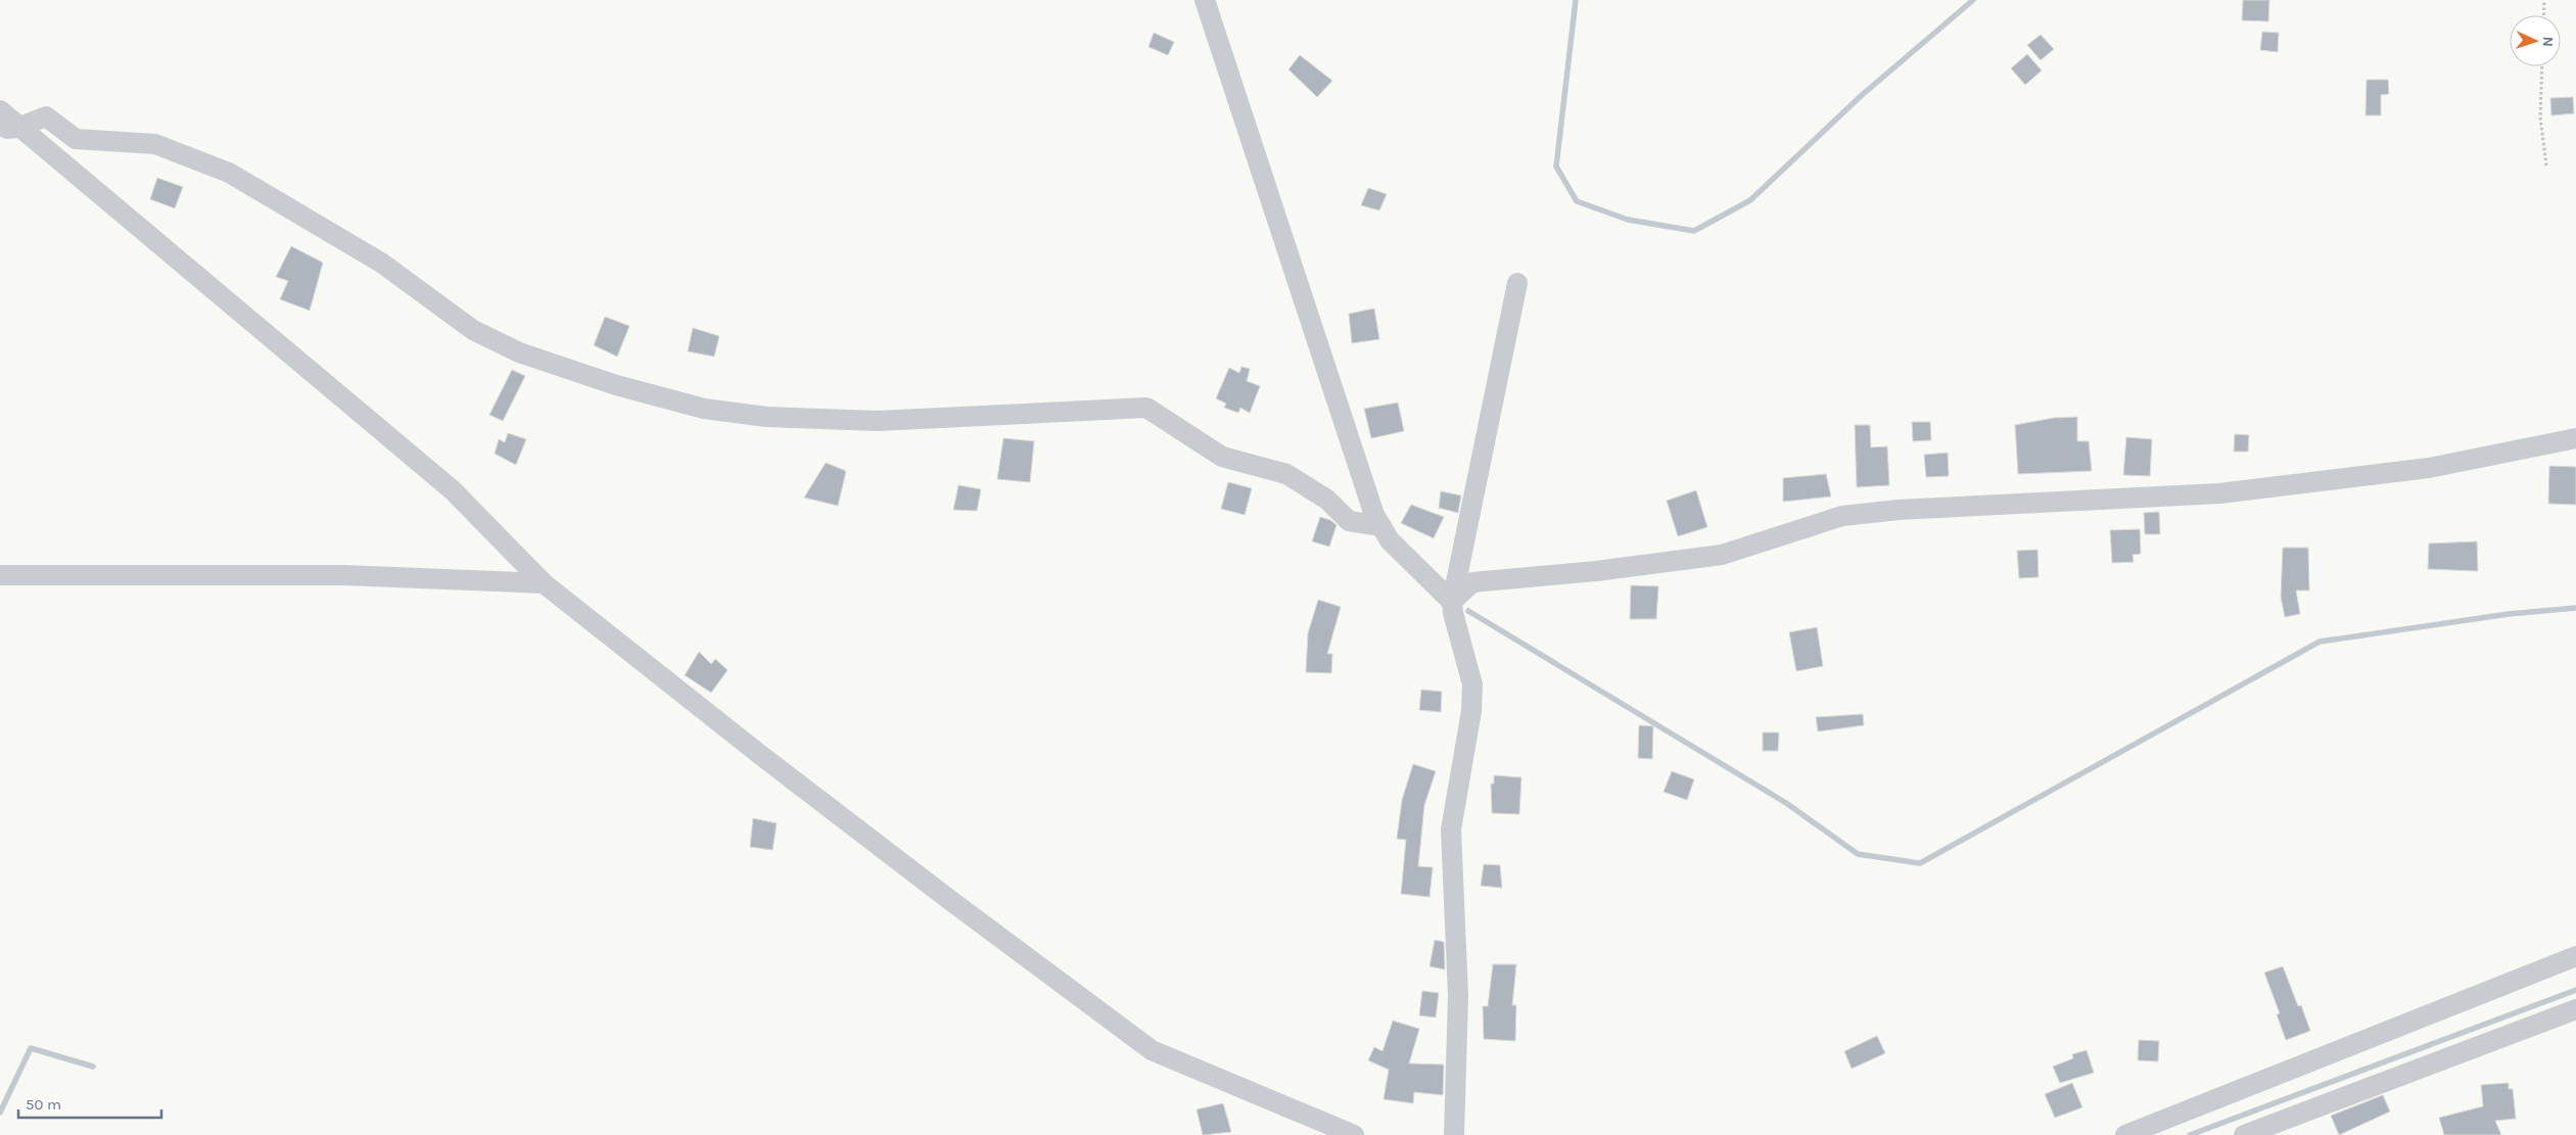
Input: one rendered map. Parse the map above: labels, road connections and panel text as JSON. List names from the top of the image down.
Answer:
{
  "scale_bar": "50 m",
  "north": "right"
}
